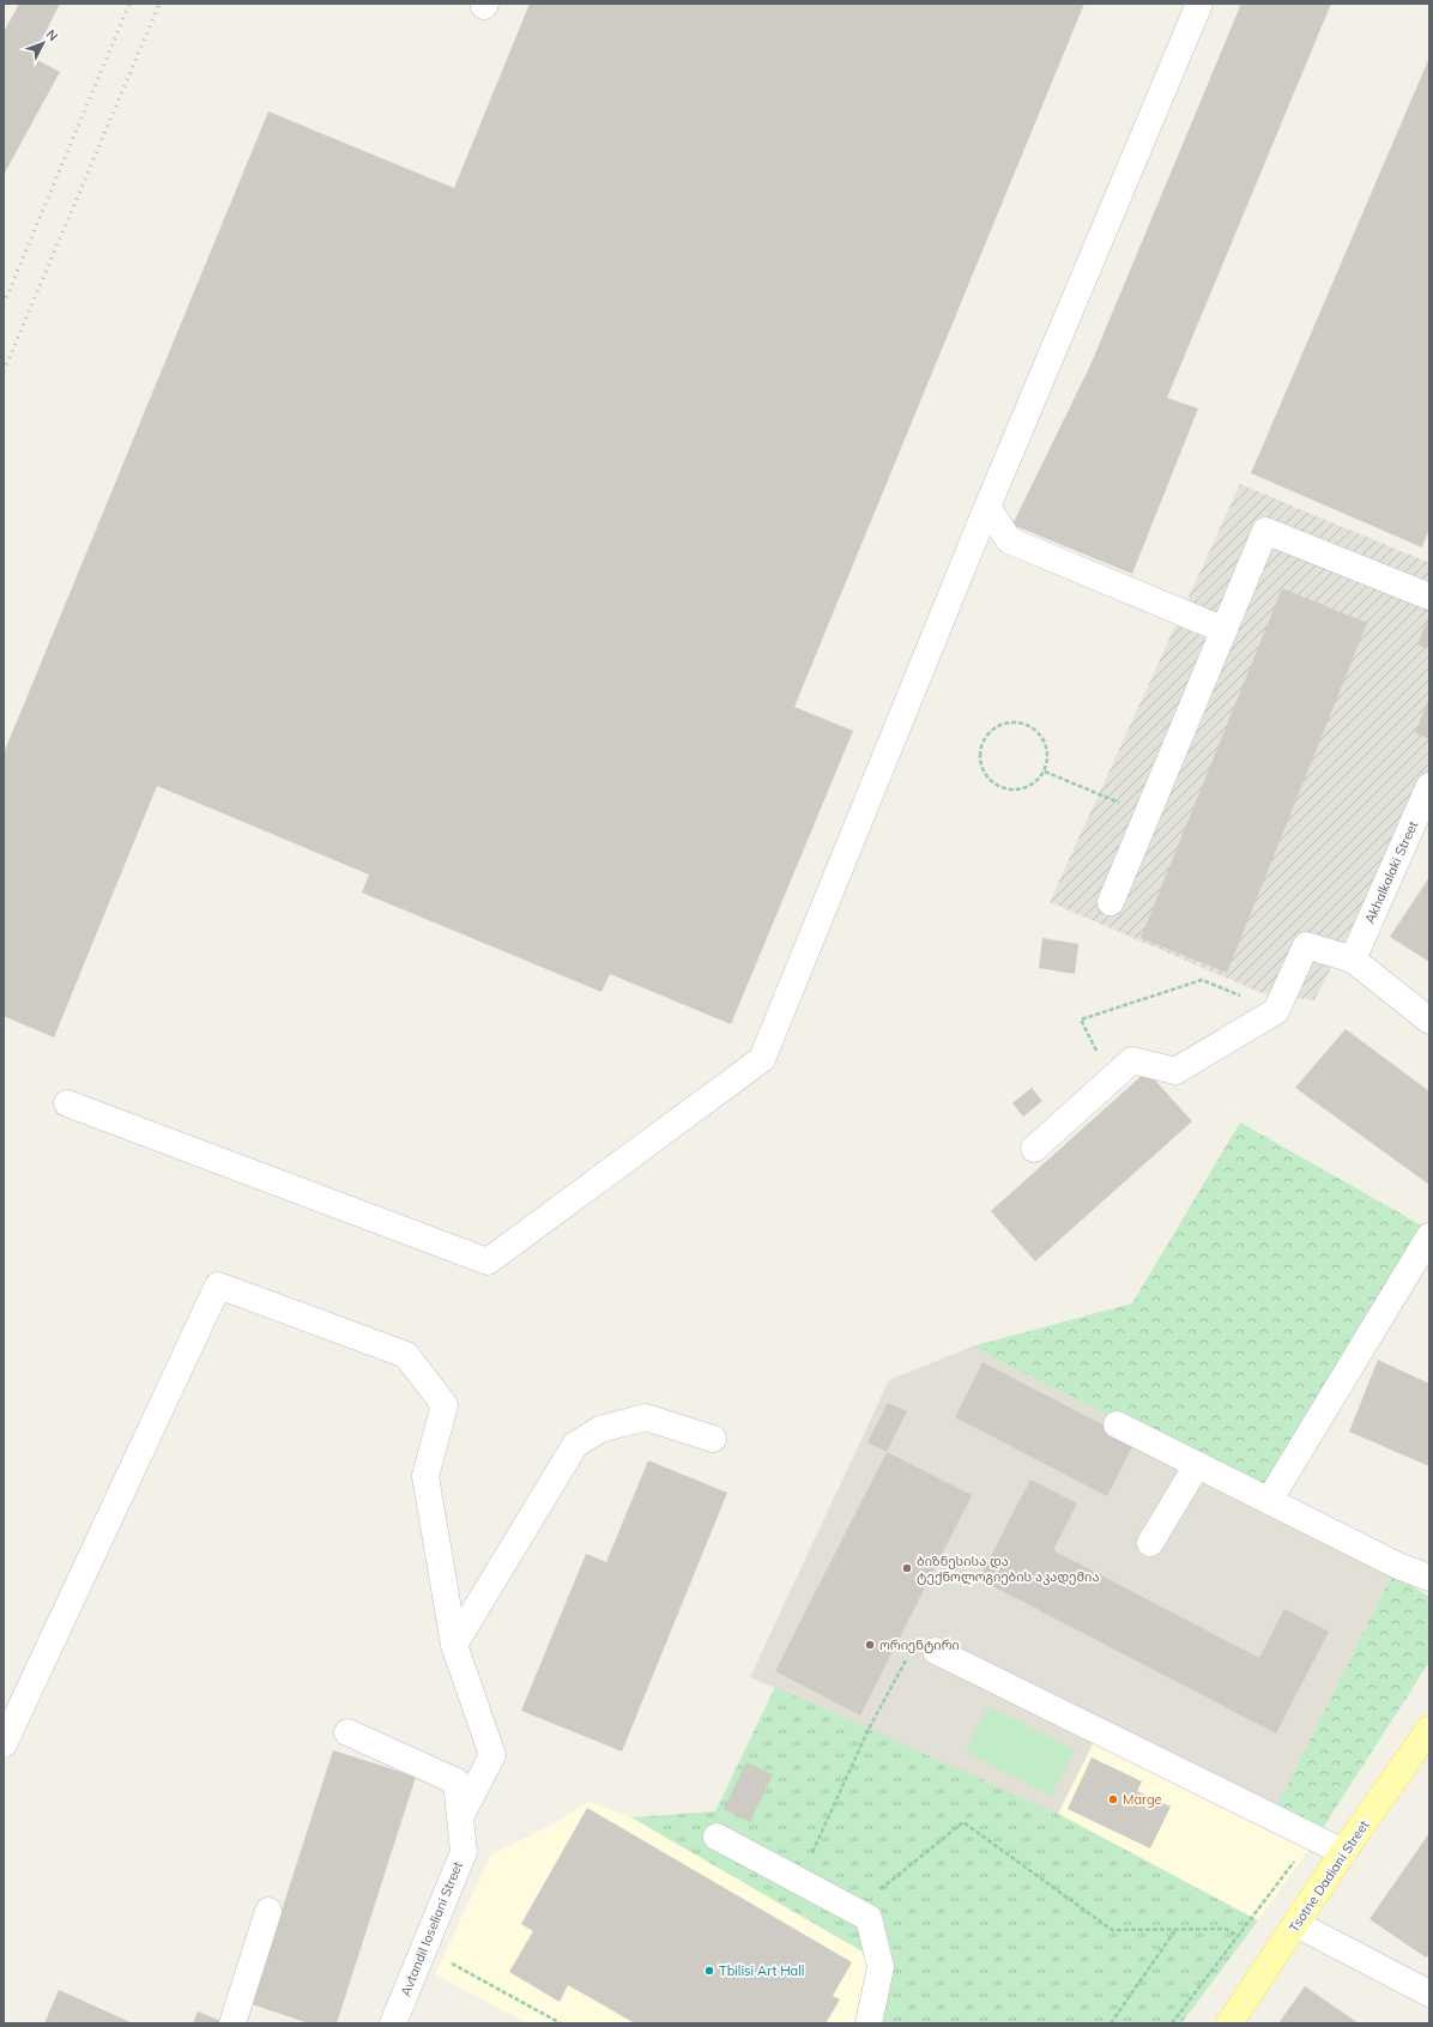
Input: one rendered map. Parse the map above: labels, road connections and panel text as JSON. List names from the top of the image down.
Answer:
{
  "streets": {
    "main road": ["Tsotne Dadiani Street"],
    "street": ["Akhalkalaki Street", "Avtandil Ioseliani Street"]
  },
  "places": [
    "ბიზნესისა და ტექნოლოგიების აკადემია",
    "ორიენტირი",
    "Marge",
    "Tbilisi Art Hall"
  ],
  "north": "top right"
}
